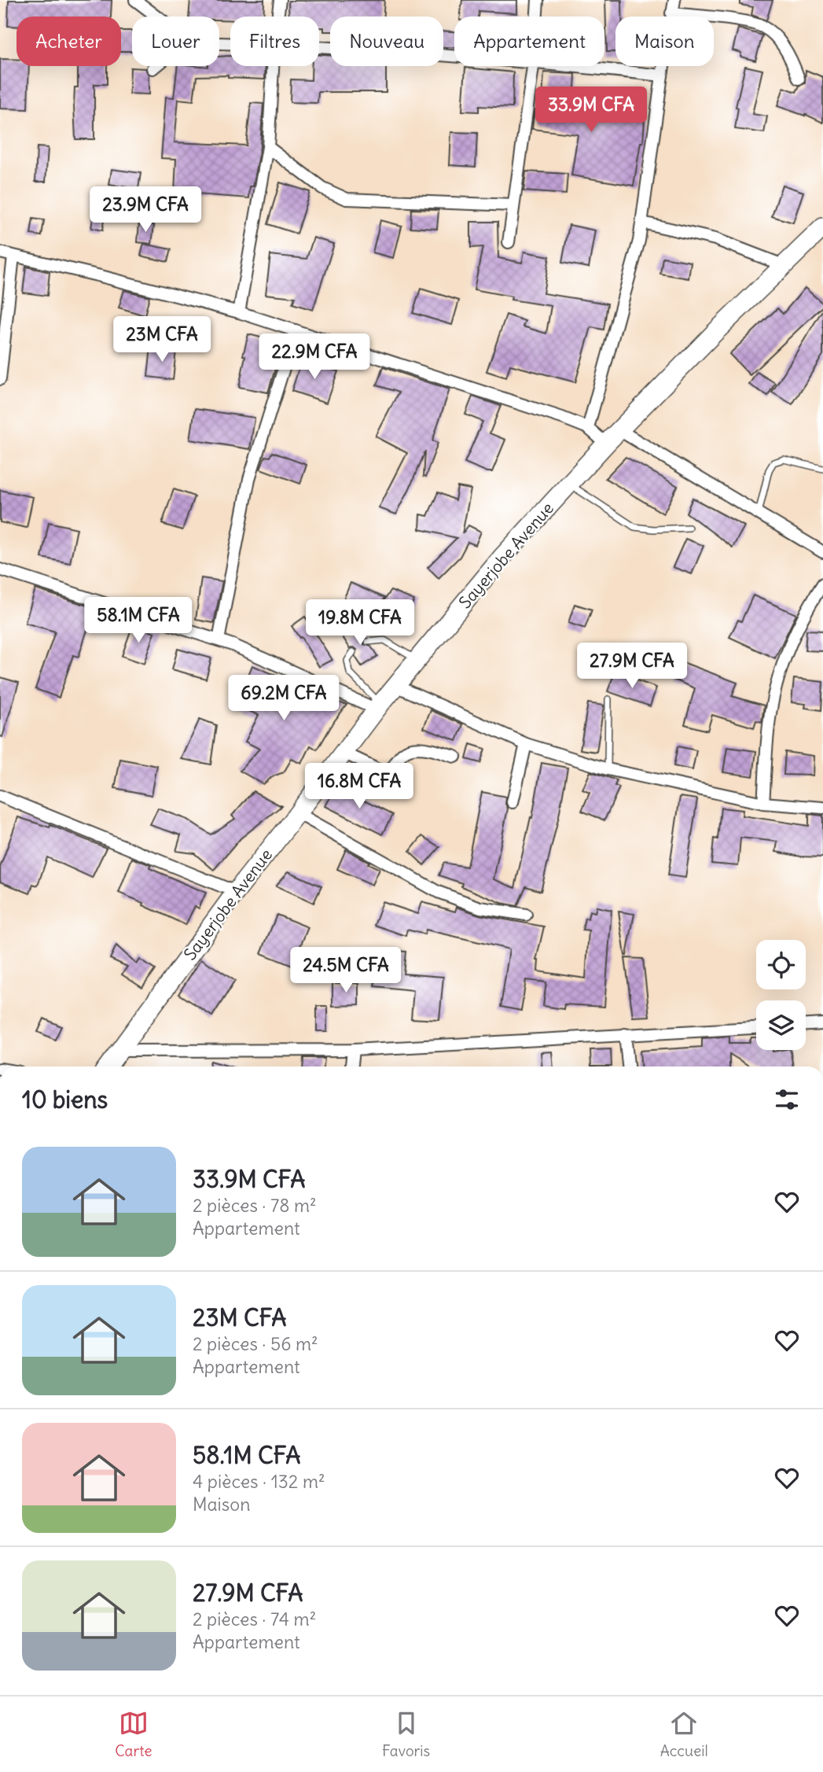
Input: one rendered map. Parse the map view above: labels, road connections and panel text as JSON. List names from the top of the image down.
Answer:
{
  "streets": {
    "main road": ["Sayerjobe Avenue"]
  },
  "page": {
    "chip": [
      "Acheter",
      "Louer",
      "Filtres",
      "Nouveau",
      "Appartement",
      "Maison"
    ],
    "price": [
      "33.9M CFA",
      "23.9M CFA",
      "23M CFA",
      "22.9M CFA",
      "58.1M CFA",
      "19.8M CFA",
      "27.9M CFA",
      "69.2M CFA",
      "16.8M CFA",
      "24.5M CFA"
    ],
    "heading": "10 biens",
    "list": [
      {
        "name": "33.9M CFA",
        "note": "2 pièces · 78 m² · Appartement"
      },
      {
        "name": "23M CFA",
        "note": "2 pièces · 56 m² · Appartement"
      },
      {
        "name": "58.1M CFA",
        "note": "4 pièces · 132 m² · Maison"
      },
      {
        "name": "27.9M CFA",
        "note": "2 pièces · 74 m² · Appartement"
      }
    ],
    "tabs": ["Carte", "Favoris", "Accueil"]
  }
}
